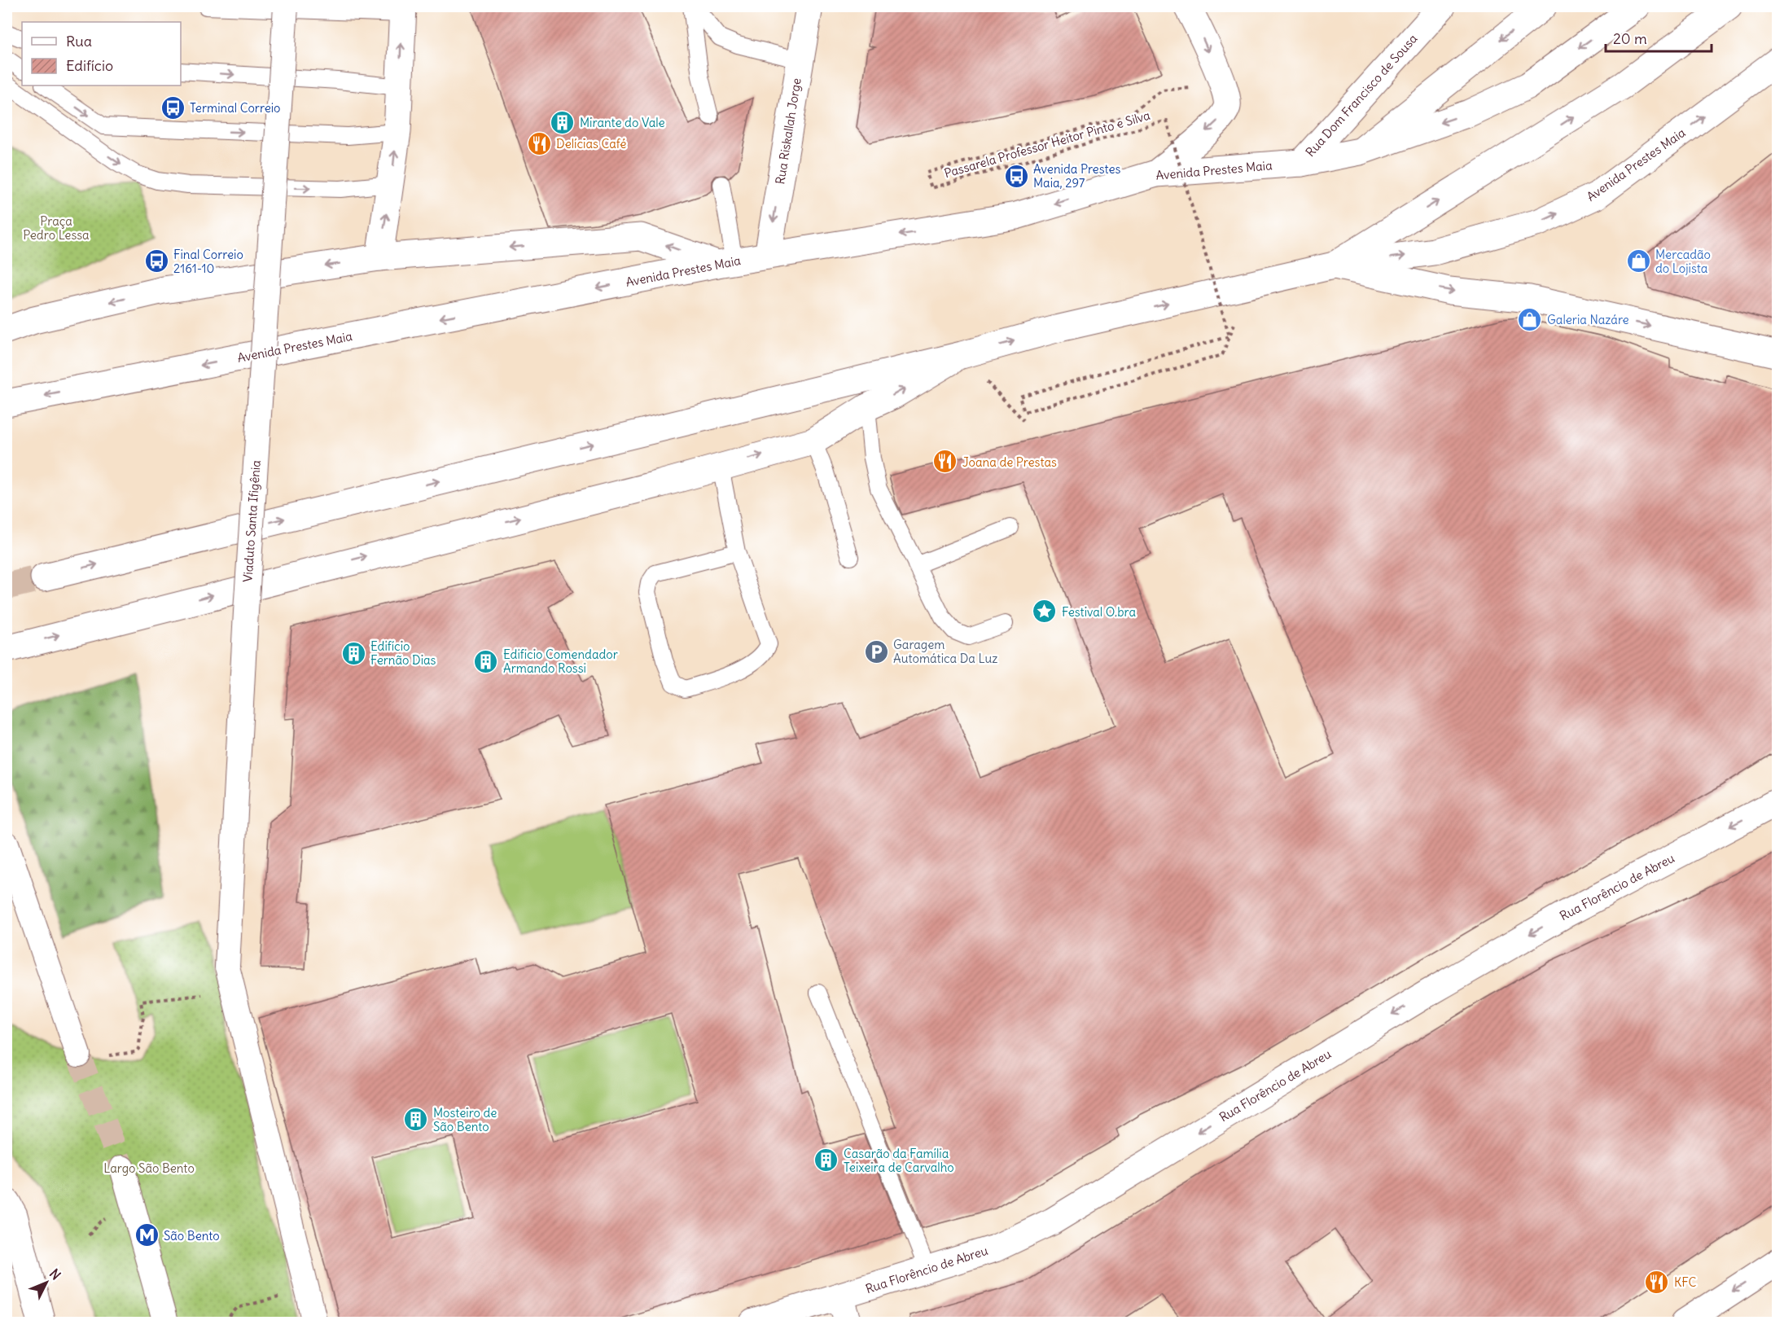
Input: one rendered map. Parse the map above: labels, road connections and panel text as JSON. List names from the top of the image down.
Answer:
{
  "streets": {
    "main road": [
      "Rua Dom Francisco de Sousa",
      "Rua Riskallah Jorge",
      "Avenida Prestes Maia",
      "Rua Florêncio de Abreu"
    ],
    "street": ["Viaduto Santa Ifigênia"],
    "path": ["Passarela Professor Heitor Pinto e Silva"]
  },
  "crossings": [
    ["Rua Dom Francisco de Sousa", "Avenida Prestes Maia"],
    ["Rua Riskallah Jorge", "Avenida Prestes Maia"]
  ],
  "one_way": ["Rua Riskallah Jorge", "Rua Florêncio de Abreu"],
  "parks": ["Praça Pedro Lessa", "Largo São Bento"],
  "places": {
    "bus stop": ["Terminal Correio", "Avenida Prestes Maia, 297", "Final Correio 2161-10"],
    "building": [
      "Mirante do Vale",
      "Edifício Fernão Dias",
      "Edificio Comendador Armando Rossi",
      "Mosteiro de São Bento",
      "Casarão da Família Teixeira de Carvalho"
    ],
    "restaurant": ["Delícias Café", "Joana de Prestas", "KFC"],
    "shop": ["Mercadão do Lojista", "Galeria Nazáre"],
    "place": ["Festival O.bra"],
    "parking": ["Garagem Automática Da Luz"],
    "metro station": ["São Bento"]
  },
  "legend": ["Rua", "Edifício"],
  "scale_bar": "20 m",
  "north": "top right"
}
